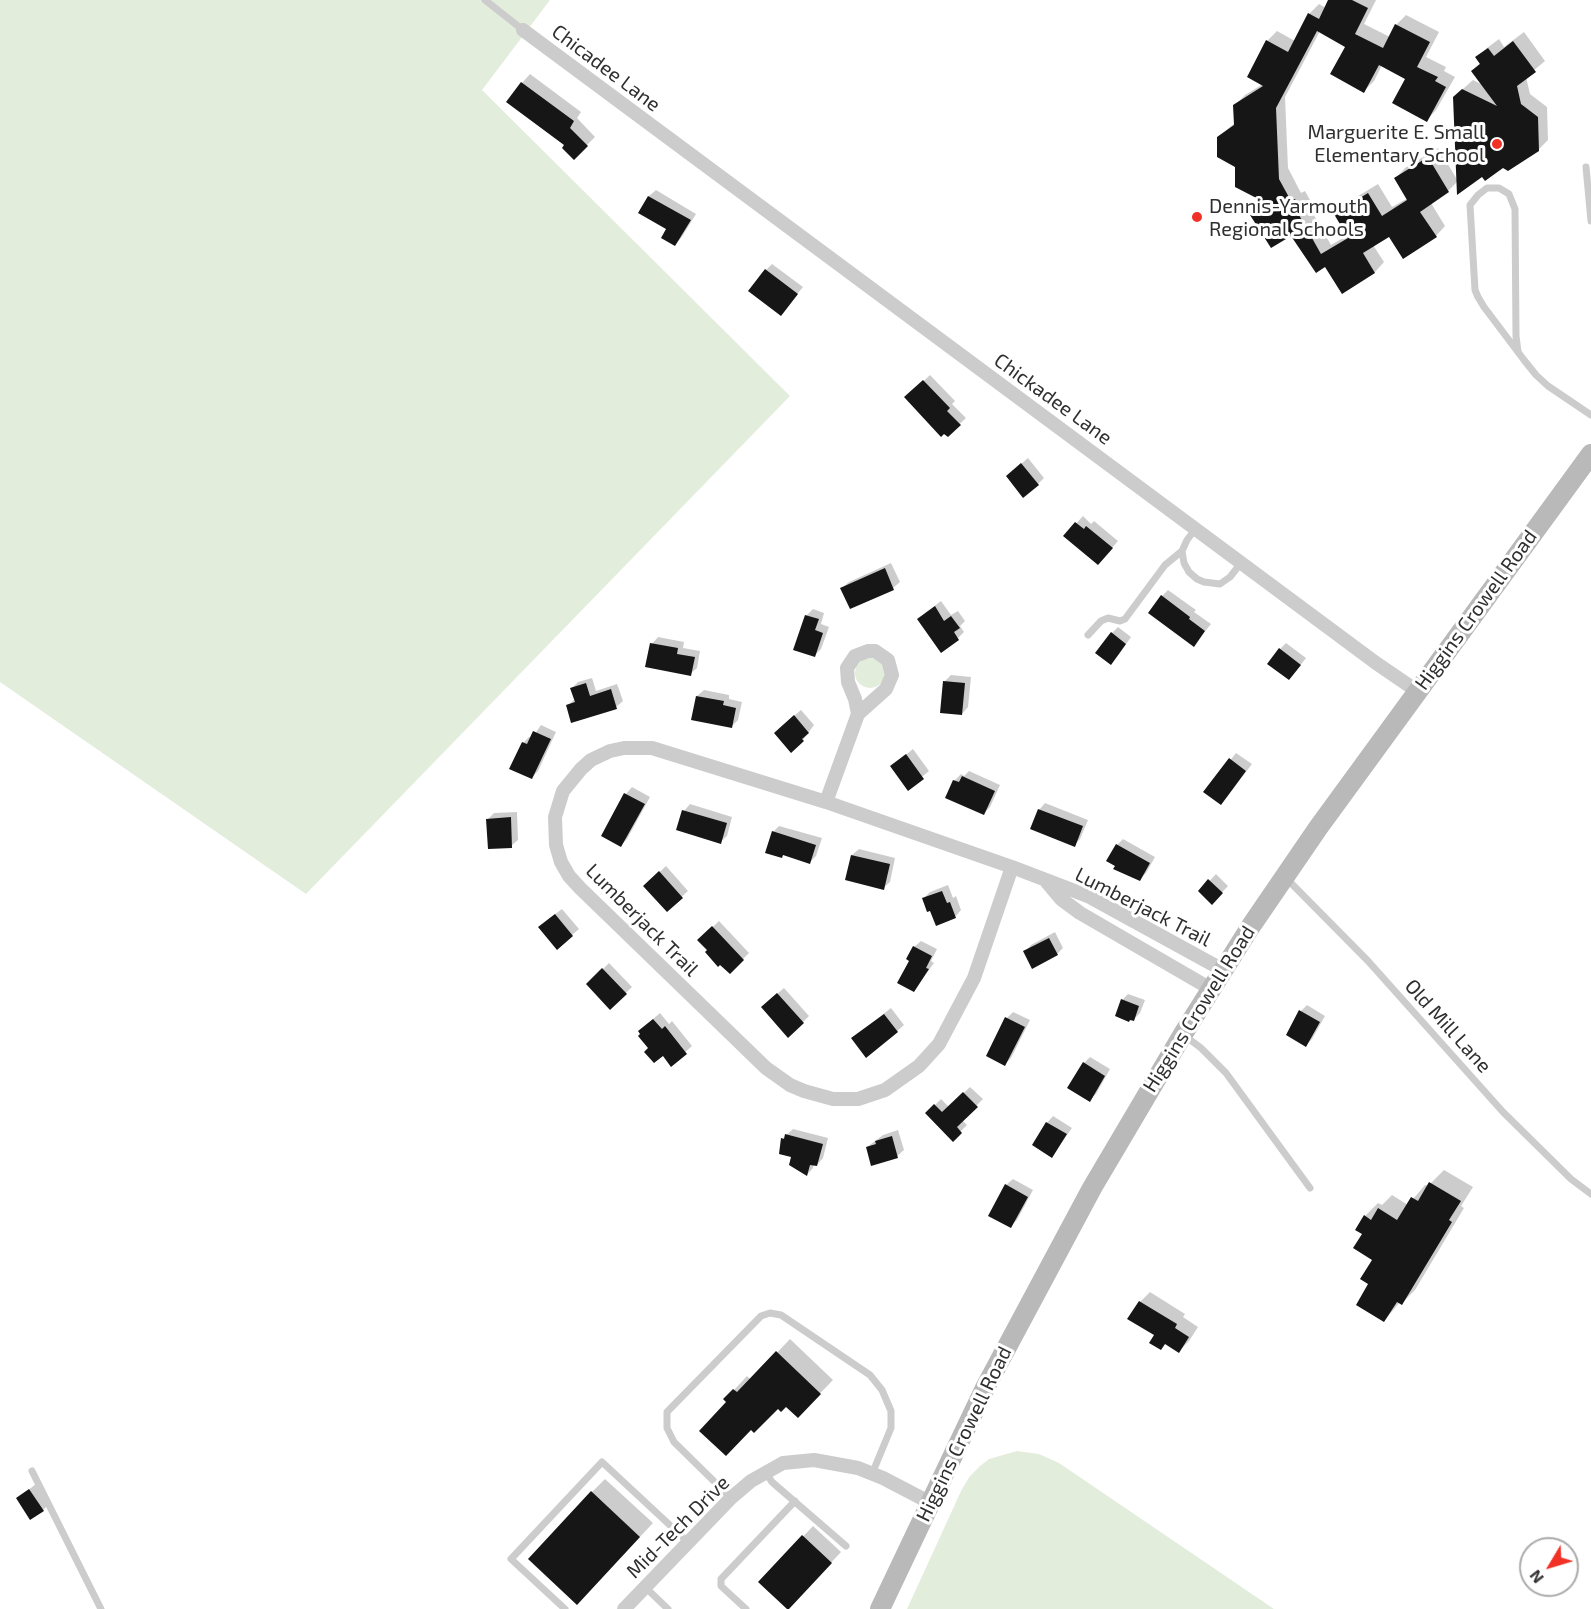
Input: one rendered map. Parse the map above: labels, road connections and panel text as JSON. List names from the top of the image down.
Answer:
{
  "streets": {
    "main road": ["Higgins Crowell Road"],
    "street": [
      "Chicadee Lane",
      "Chickadee Lane",
      "Lumberjack Trail",
      "Mid-Tech Drive"
    ],
    "lane": ["Old Mill Lane"]
  },
  "crossings": [
    ["Chicadee Lane", "Chickadee Lane"],
    ["Chickadee Lane", "Higgins Crowell Road"],
    ["Higgins Crowell Road", "Lumberjack Trail"],
    ["Higgins Crowell Road", "Old Mill Lane"],
    ["Higgins Crowell Road", "Mid-Tech Drive"]
  ],
  "places": ["Marguerite E. Small Elementary School", "Dennis-Yarmouth Regional Schools"],
  "north": "bottom left"
}
